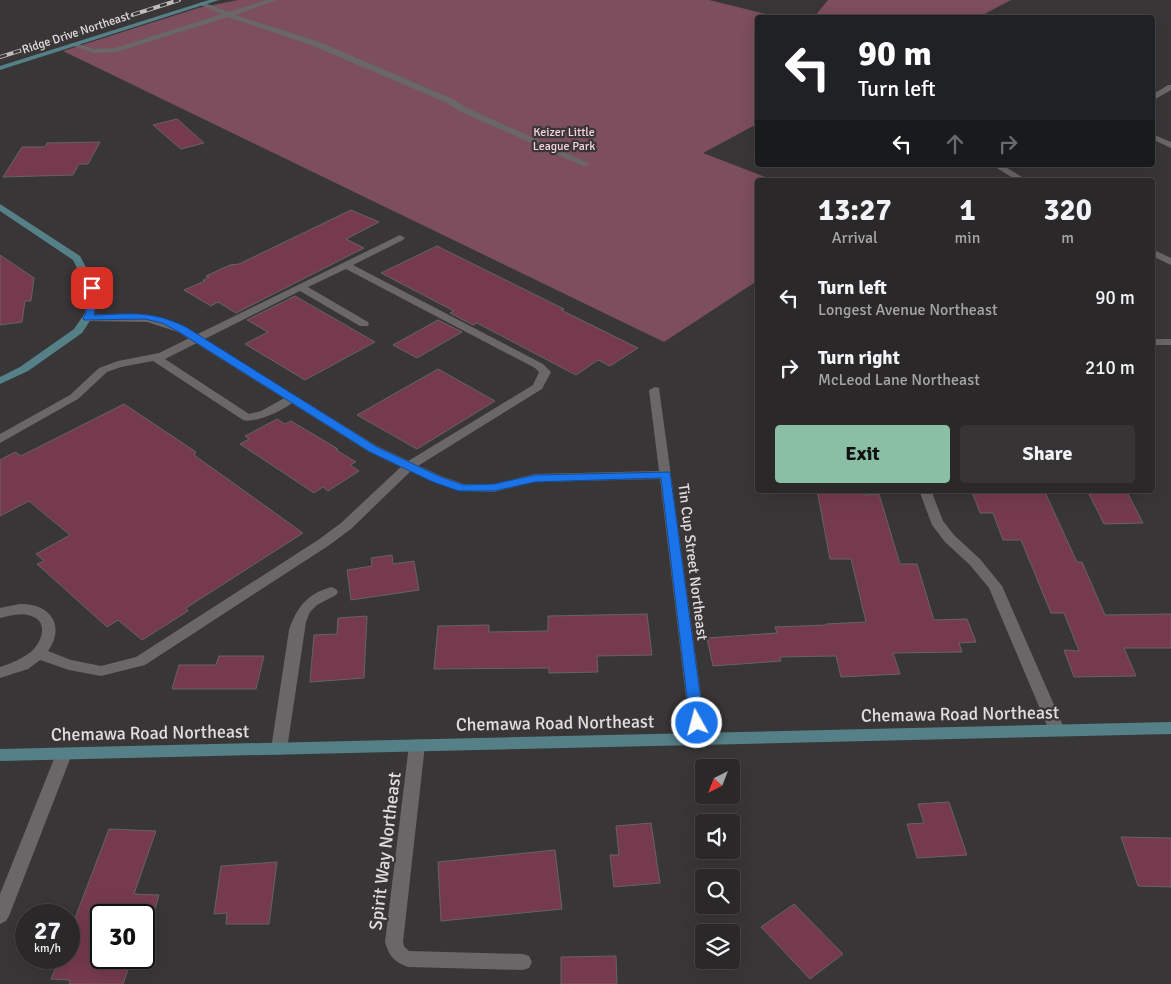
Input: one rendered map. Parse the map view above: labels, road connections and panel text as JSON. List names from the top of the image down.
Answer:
{
  "streets": {
    "main road": ["Ridge Drive Northeast", "Chemawa Road Northeast"],
    "street": ["Tin Cup Street Northeast", "Spirit Way Northeast"]
  },
  "crossings": [
    ["Tin Cup Street Northeast", "Chemawa Road Northeast"],
    ["Chemawa Road Northeast", "Spirit Way Northeast"]
  ],
  "parks": ["Keizer Little League Park"],
  "north": "bottom left",
  "page": {
    "turn": ["90 m", "Turn left"],
    "eta": [
      "13:27",
      "Arrival",
      "1",
      "min",
      "320",
      "m"
    ],
    "list": [
      {
        "name": "Turn left",
        "note": "Longest Avenue Northeast",
        "value": "90 m"
      },
      {
        "name": "Turn right",
        "note": "McLeod Lane Northeast",
        "value": "210 m"
      }
    ],
    "buttons": ["Exit", "Share"],
    "speed": "27 km/h",
    "limit": "30"
  }
}
